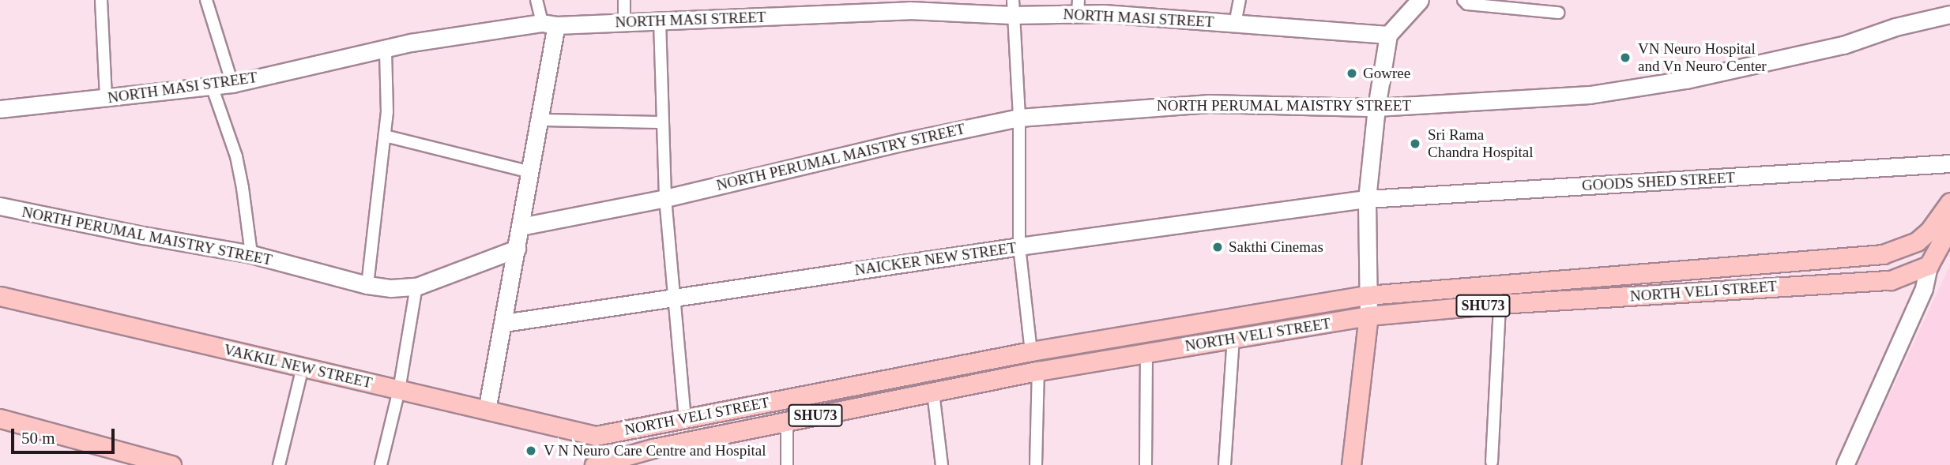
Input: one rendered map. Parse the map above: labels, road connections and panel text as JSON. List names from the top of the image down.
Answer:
{
  "streets": {
    "main road": ["NORTH VELI STREET", "SHU73", "VAKKIL NEW STREET"],
    "street": [
      "NORTH MASI STREET",
      "NORTH PERUMAL MAISTRY STREET",
      "GOODS SHED STREET",
      "NAICKER NEW STREET"
    ]
  },
  "crossings": [
    ["GOODS SHED STREET", "NAICKER NEW STREET"],
    ["NORTH VELI STREET", "SHU73"],
    ["NORTH VELI STREET", "VAKKIL NEW STREET"]
  ],
  "places": [
    "VN Neuro Hospital and Vn Neuro Center",
    "Gowree",
    "Sri Rama Chandra Hospital",
    "Sakthi Cinemas",
    "V N Neuro Care Centre and Hospital"
  ],
  "scale_bar": "50 m"
}
